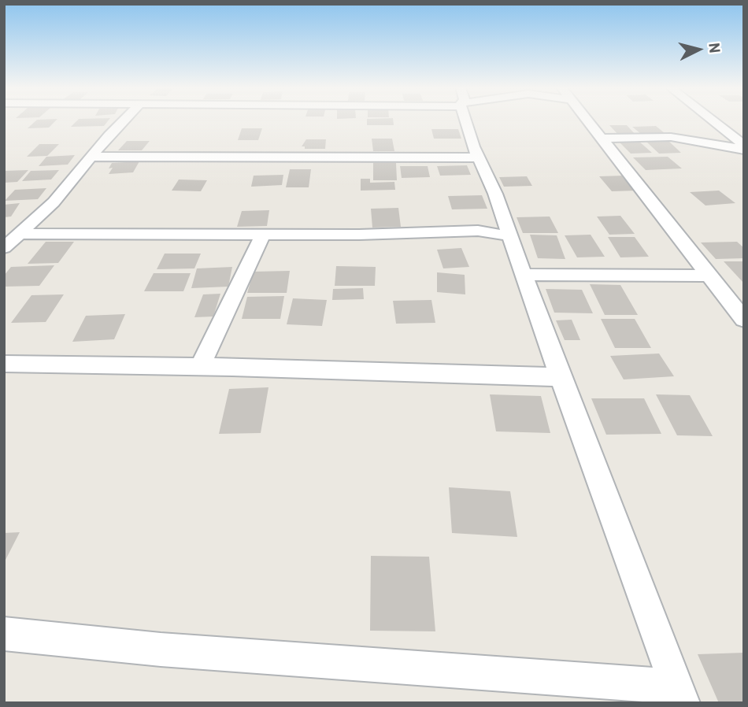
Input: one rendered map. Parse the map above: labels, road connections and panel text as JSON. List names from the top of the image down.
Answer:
{
  "north": "right"
}
